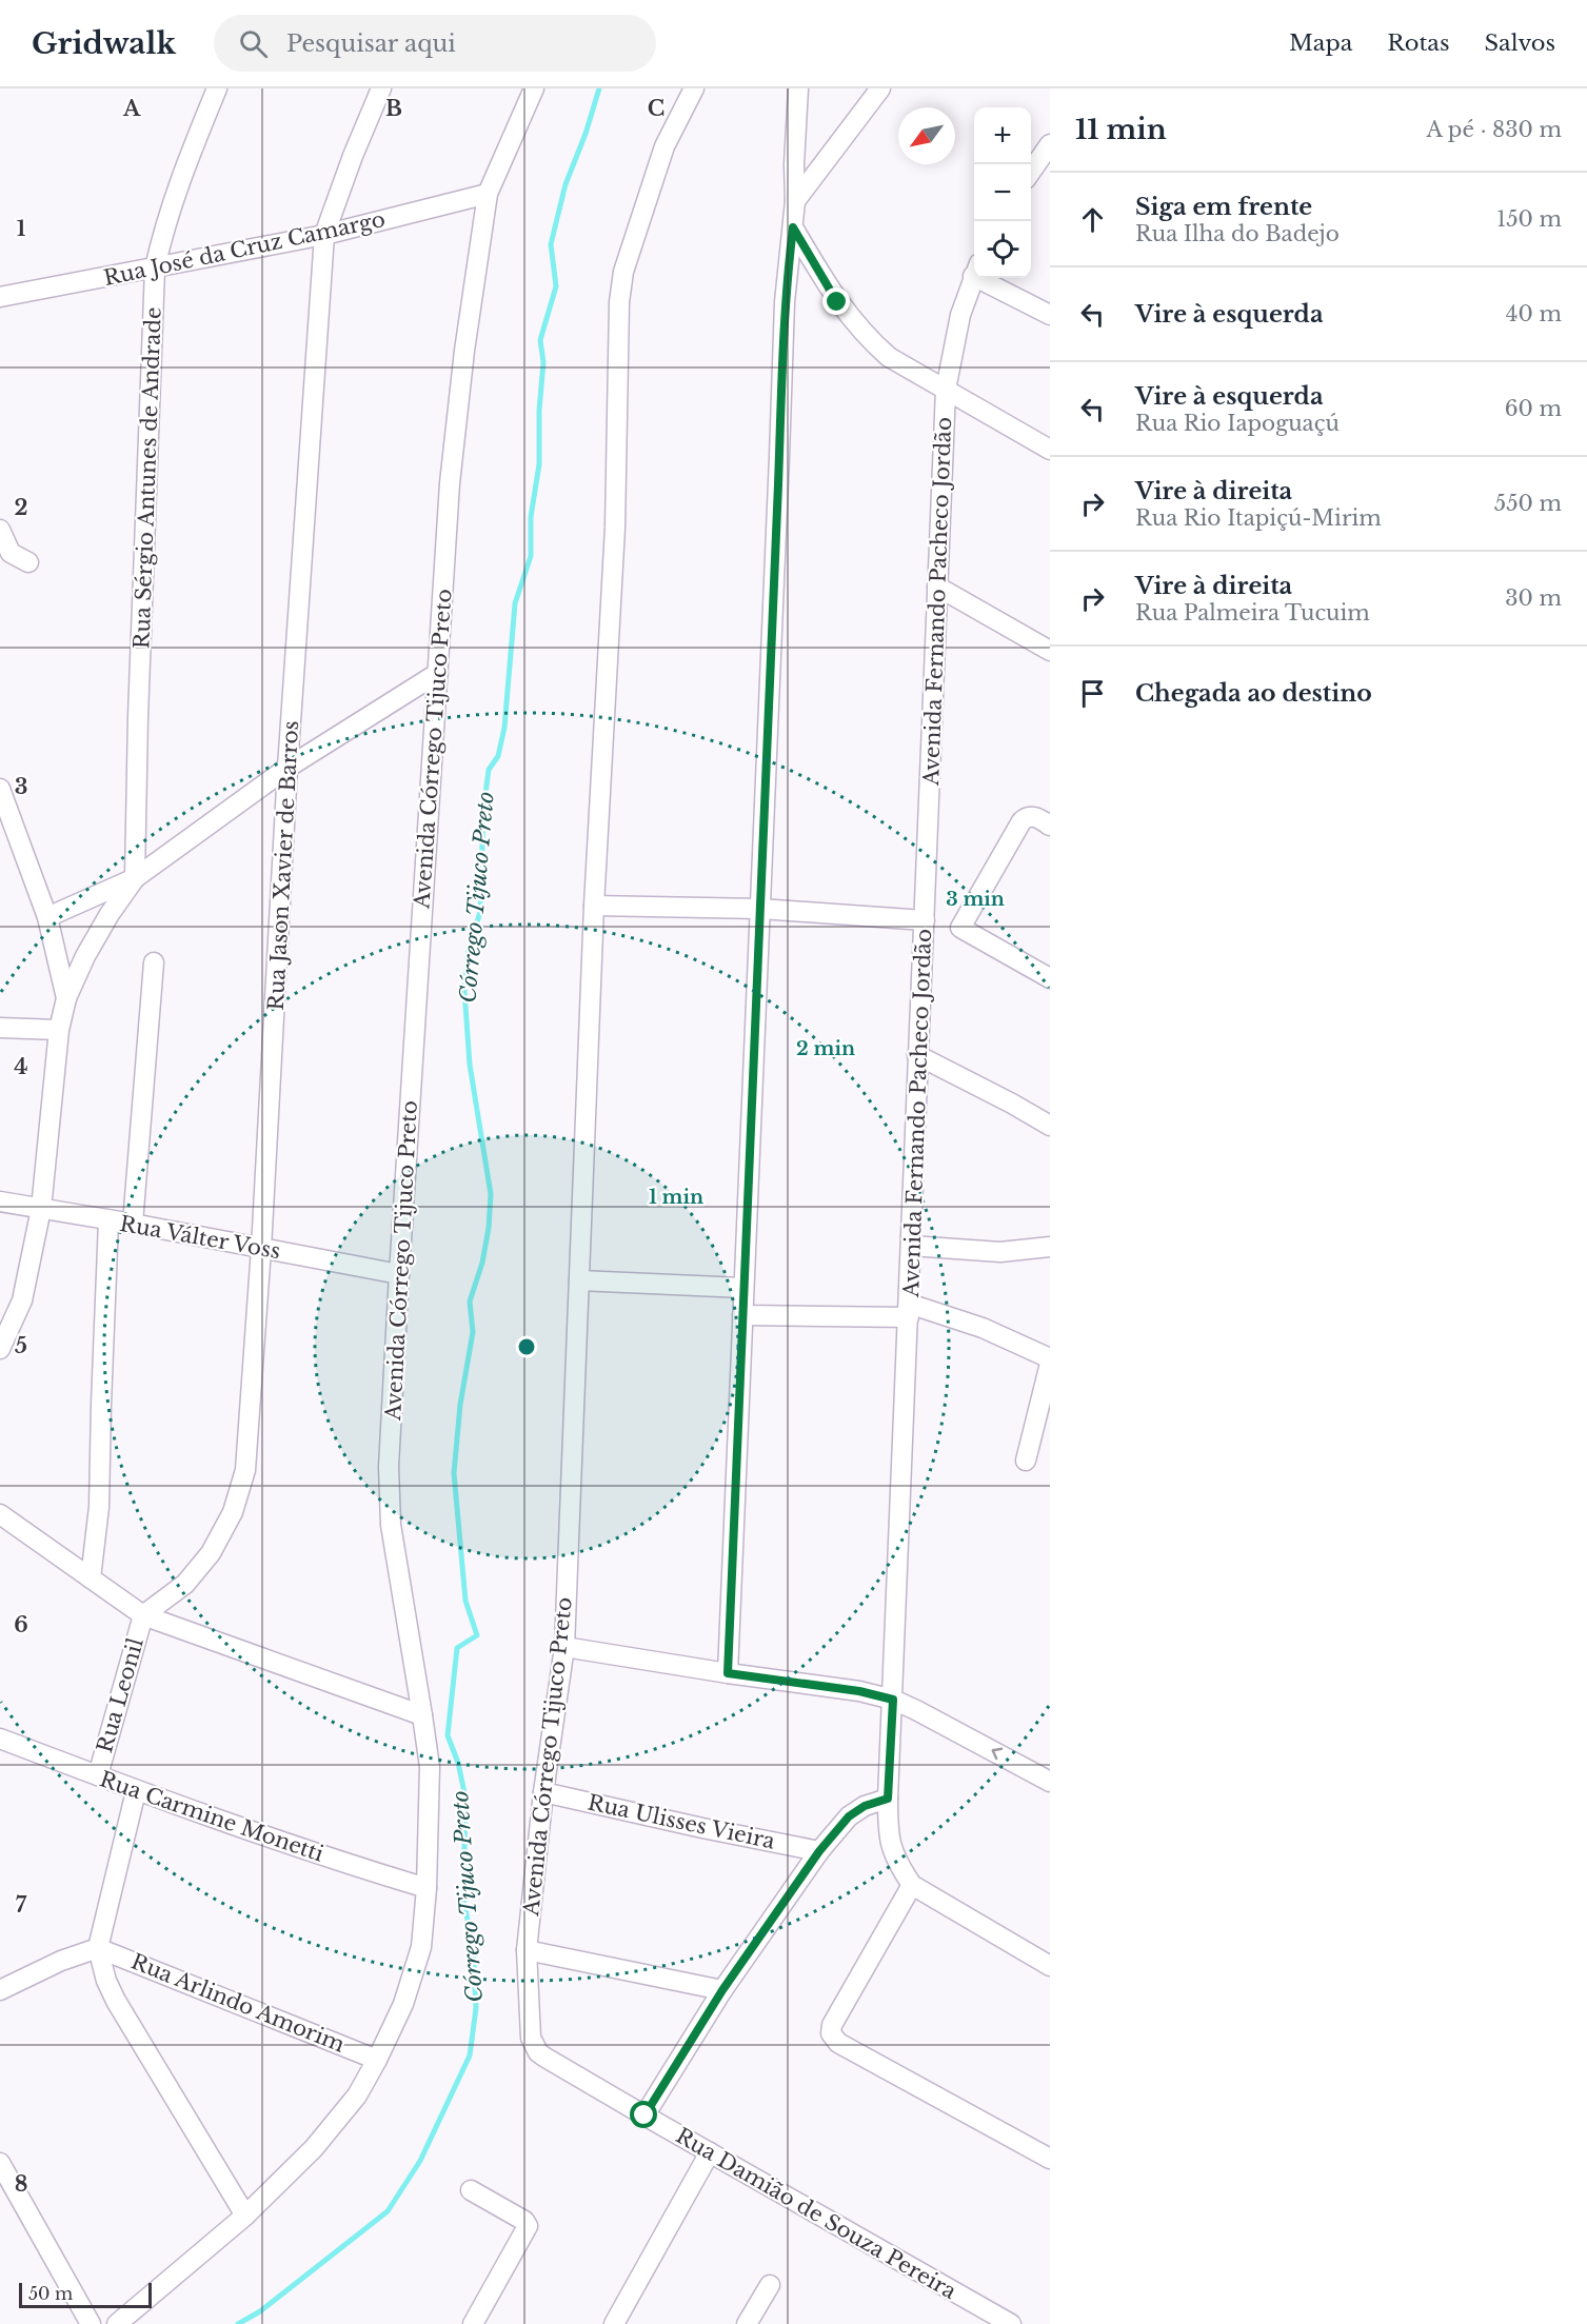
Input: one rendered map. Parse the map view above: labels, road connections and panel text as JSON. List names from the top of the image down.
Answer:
{
  "streets": {
    "street": [
      "Rua José da Cruz Camargo",
      "Rua Sérgio Antunes de Andrade",
      "Avenida Fernando Pacheco Jordão",
      "Avenida Córrego Tijuco Preto",
      "Rua Jason Xavier de Barros",
      "Rua Válter Voss",
      "Rua Leonil",
      "Rua Carmine Monetti",
      "Rua Ulisses Vieira",
      "Rua Arlindo Amorim",
      "Rua Damião de Souza Pereira"
    ]
  },
  "crossings": [
    ["Rua José da Cruz Camargo", "Rua Sérgio Antunes de Andrade"],
    ["Rua José da Cruz Camargo", "Avenida Córrego Tijuco Preto"],
    ["Rua José da Cruz Camargo", "Rua Jason Xavier de Barros"],
    ["Avenida Córrego Tijuco Preto", "Rua Válter Voss"],
    ["Avenida Córrego Tijuco Preto", "Rua Carmine Monetti"],
    ["Avenida Córrego Tijuco Preto", "Rua Ulisses Vieira"],
    ["Avenida Córrego Tijuco Preto", "Rua Arlindo Amorim"],
    ["Avenida Córrego Tijuco Preto", "Rua Damião de Souza Pereira"],
    ["Rua Jason Xavier de Barros", "Rua Válter Voss"],
    ["Rua Jason Xavier de Barros", "Rua Leonil"],
    ["Rua Leonil", "Rua Carmine Monetti"]
  ],
  "water": ["Córrego Tijuco Preto"],
  "scale_bar": "50 m",
  "north": "bottom left",
  "page": {
    "header": "Gridwalk",
    "search": "Pesquisar aqui",
    "nav": ["Mapa", "Rotas", "Salvos"],
    "heading": ["11 min", "A pé · 830 m"],
    "map_buttons": ["+", "−"],
    "list": [
      ["Siga em frente", "Rua Ilha do Badejo", "150 m"],
      ["Vire à esquerda", "40 m"],
      ["Vire à esquerda", "Rua Rio Iapoguaçú", "60 m"],
      ["Vire à direita", "Rua Rio Itapiçú-Mirim", "550 m"],
      ["Vire à direita", "Rua Palmeira Tucuim", "30 m"],
      "Chegada ao destino"
    ],
    "scale": "50 m"
  },
  "grid": {
    "columns": ["A", "B", "C"],
    "rows": [
      "1",
      "2",
      "3",
      "4",
      "5",
      "6",
      "7",
      "8"
    ]
  },
  "rings": ["3 min", "2 min", "1 min"]
}
